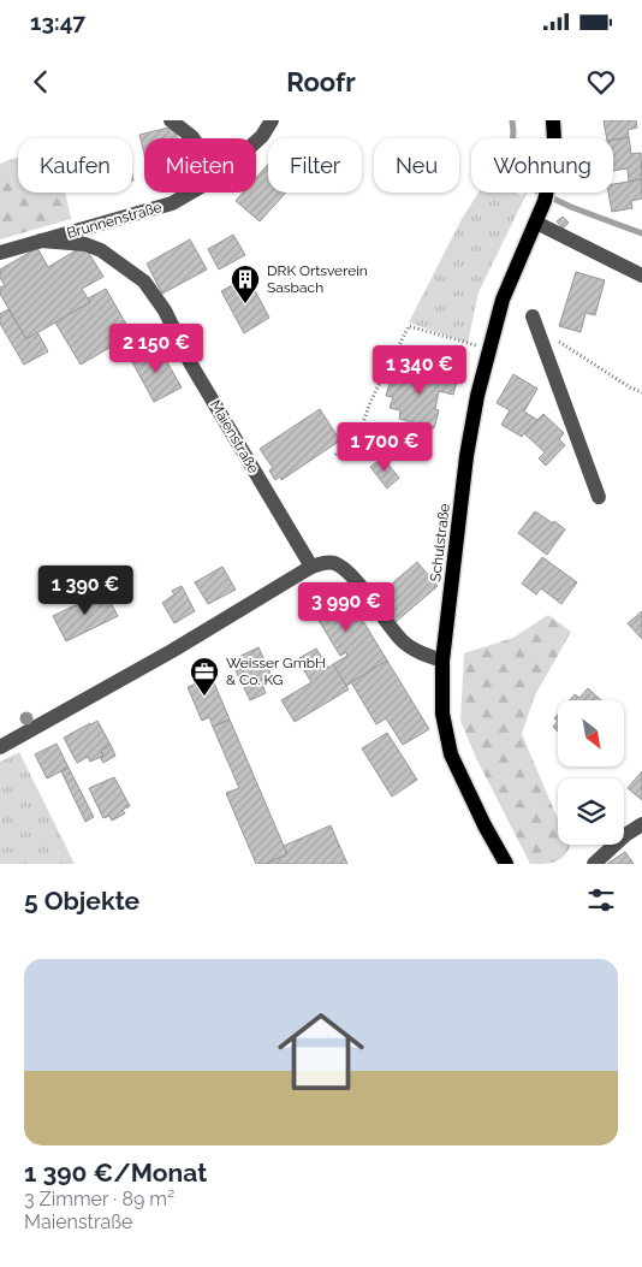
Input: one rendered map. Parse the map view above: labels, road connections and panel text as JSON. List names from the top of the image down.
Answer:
{
  "streets": {
    "main road": ["Schulstraße"],
    "street": ["Brunnenstraße", "Maienstraße"]
  },
  "crossings": [
    ["Brunnenstraße", "Maienstraße"]
  ],
  "places": {
    "building": ["DRK Ortsverein Sasbach"],
    "office": ["Weisser GmbH & Co. KG"]
  },
  "north": "bottom right",
  "page": {
    "status": "13:47",
    "header": "Roofr",
    "chip": [
      "Kaufen",
      "Mieten",
      "Filter",
      "Neu",
      "Wohnung"
    ],
    "price": [
      "2 150 €",
      "1 340 €",
      "1 700 €",
      "1 390 €",
      "3 990 €"
    ],
    "heading": "5 Objekte",
    "list": [
      {
        "name": "1 390 €/Monat",
        "note": "3 Zimmer · 89 m² · Maienstraße"
      }
    ]
  }
}
